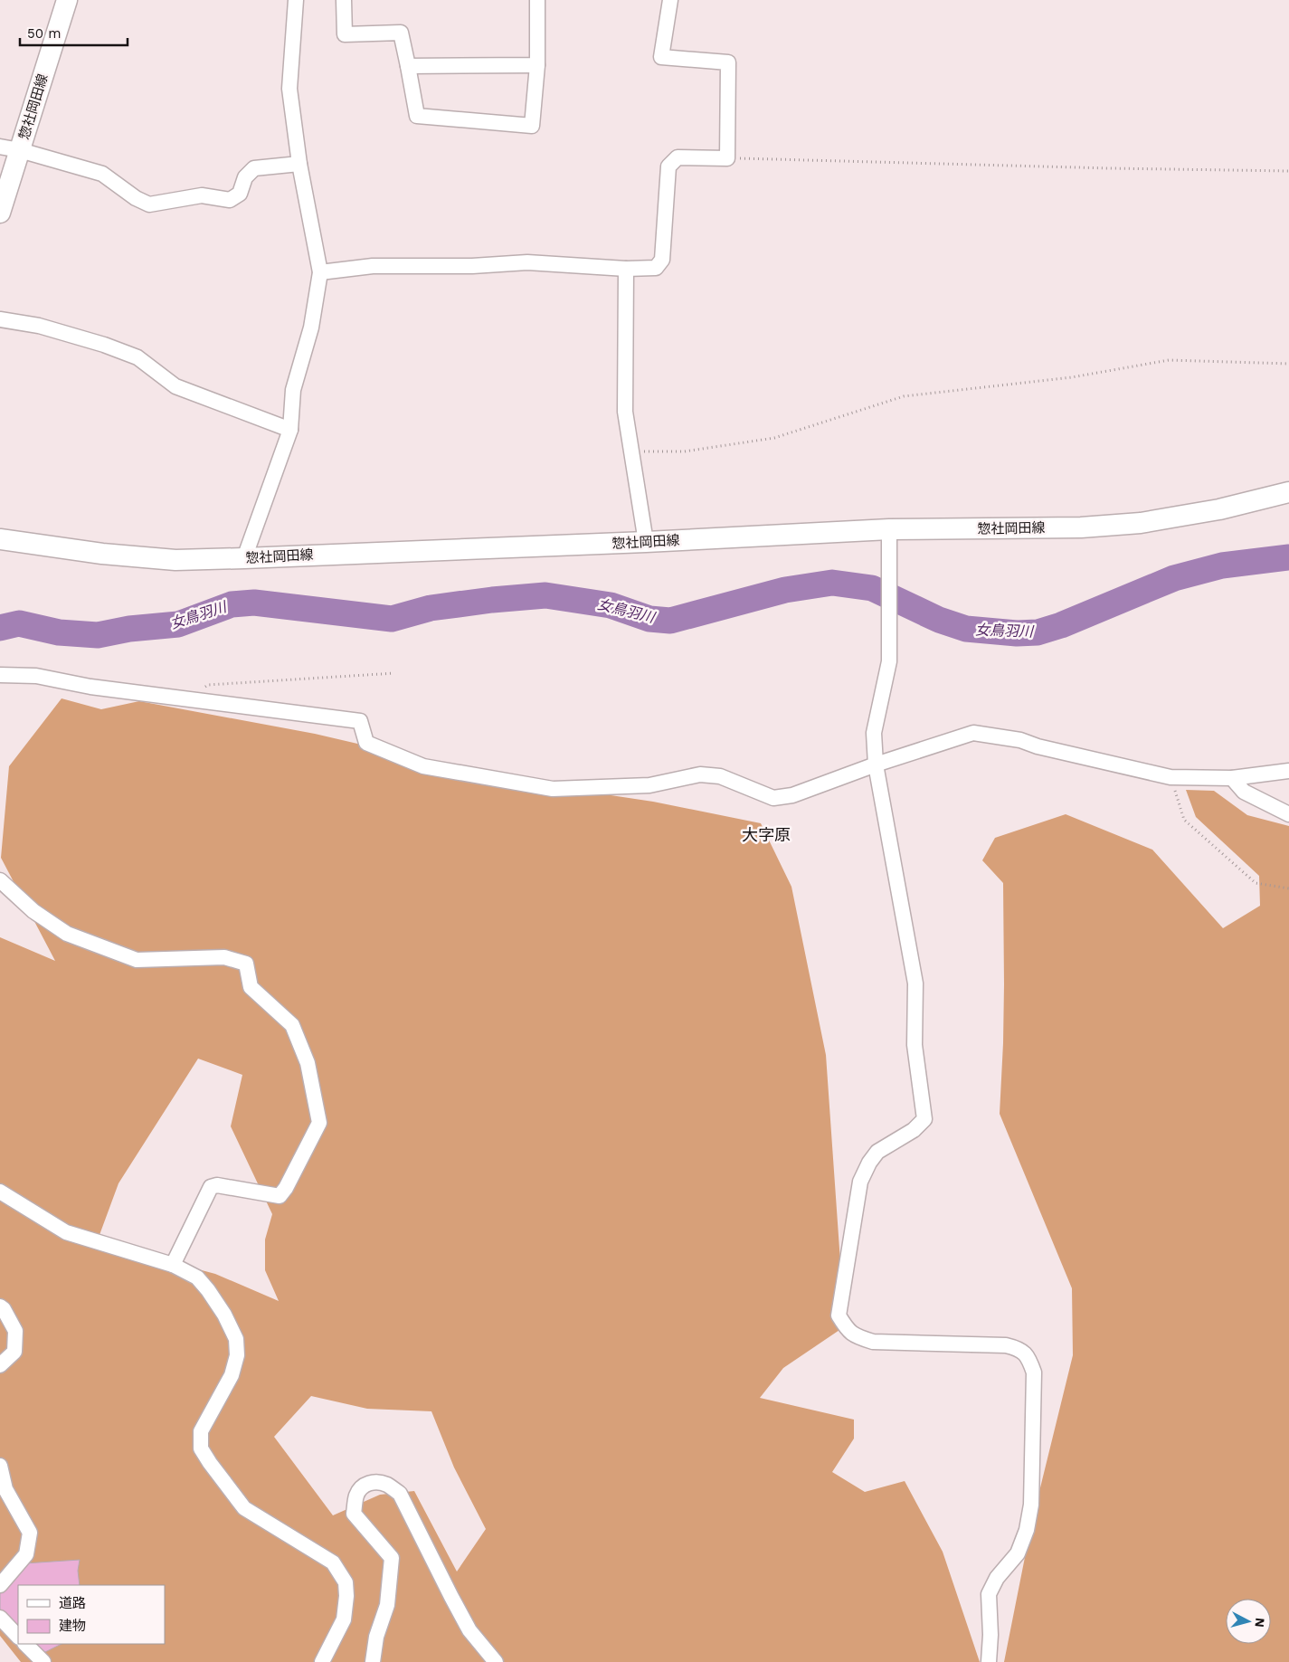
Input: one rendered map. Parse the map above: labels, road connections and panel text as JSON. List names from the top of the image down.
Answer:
{
  "streets": {
    "main road": ["惣社岡田線"]
  },
  "districts": ["大字原"],
  "water": ["女鳥羽川"],
  "legend": ["道路", "建物"],
  "scale_bar": "50 m",
  "north": "right"
}
